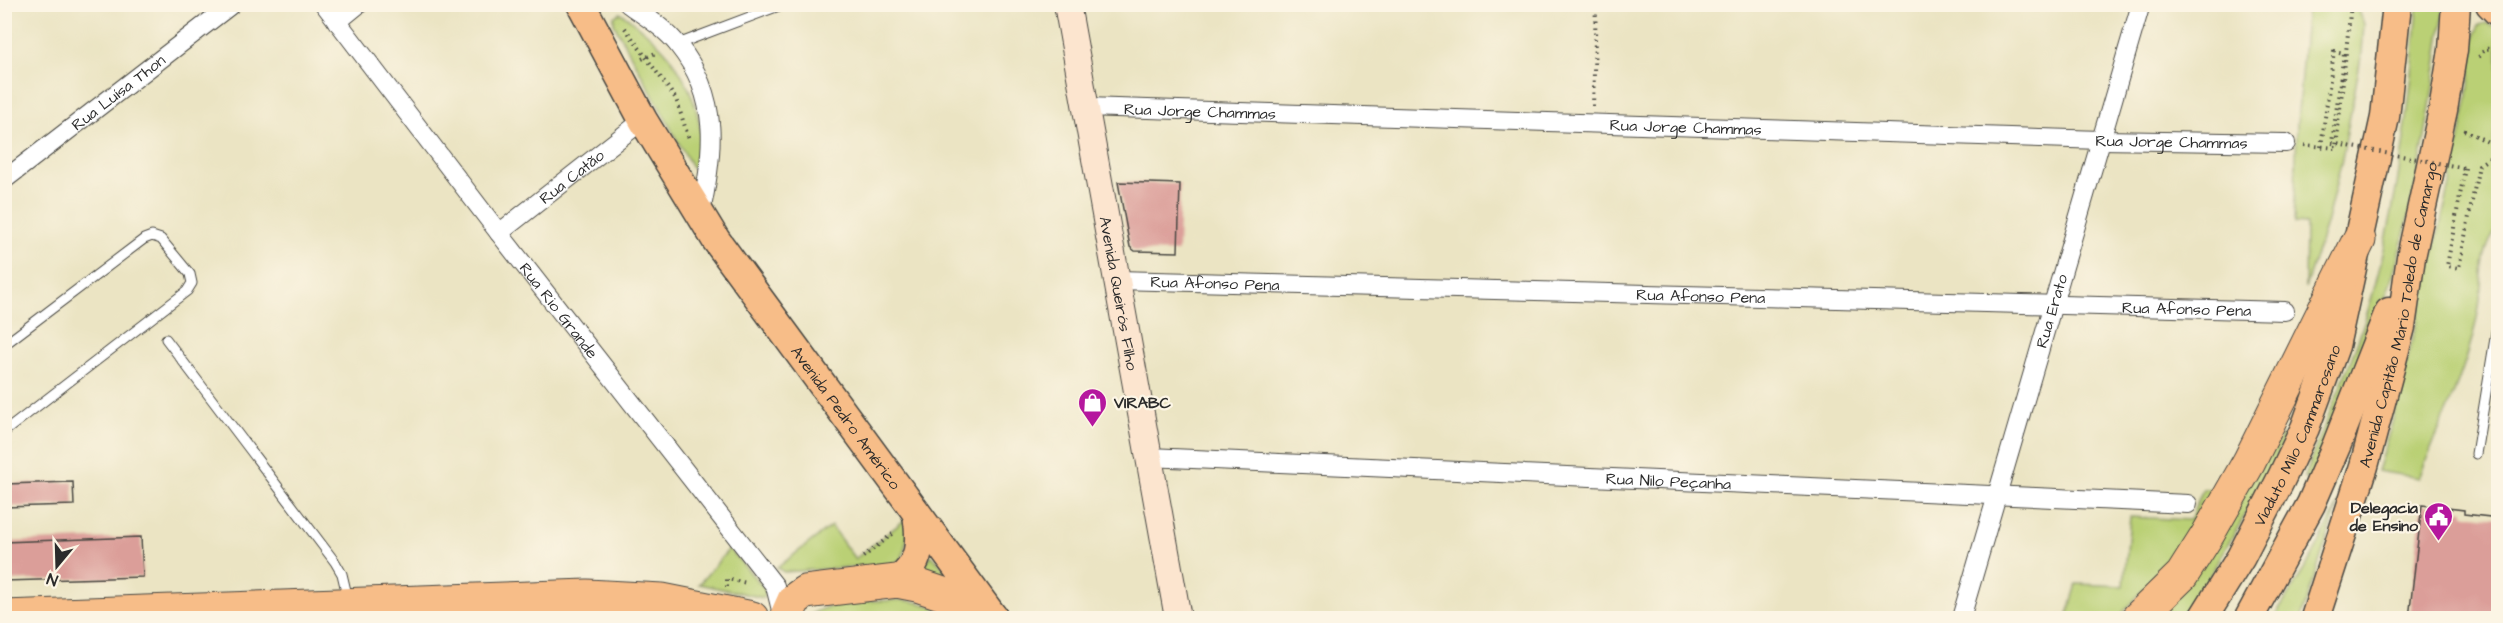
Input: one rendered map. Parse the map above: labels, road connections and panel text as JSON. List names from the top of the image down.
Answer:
{
  "streets": {
    "main road": [
      "Avenida Queirós Filho",
      "Avenida Capitão Mário Toledo de Camargo",
      "Avenida Pedro Américo",
      "Viaduto Milo Cammarosano"
    ],
    "street": [
      "Rua Luísa Thon",
      "Rua Jorge Chammas",
      "Rua Catão",
      "Rua Afonso Pena",
      "Rua Rio Grande",
      "Rua Erato",
      "Rua Nilo Peçanha"
    ]
  },
  "crossings": [
    ["Rua Jorge Chammas", "Avenida Queirós Filho"],
    ["Rua Jorge Chammas", "Rua Erato"],
    ["Rua Catão", "Rua Rio Grande"],
    ["Rua Catão", "Avenida Pedro Américo"],
    ["Rua Afonso Pena", "Avenida Queirós Filho"],
    ["Rua Afonso Pena", "Rua Erato"],
    ["Avenida Queirós Filho", "Rua Nilo Peçanha"],
    ["Rua Erato", "Rua Nilo Peçanha"]
  ],
  "places": {
    "shop": ["VIRABC"],
    "public building": ["Delegacia de Ensino"]
  },
  "north": "bottom"
}
